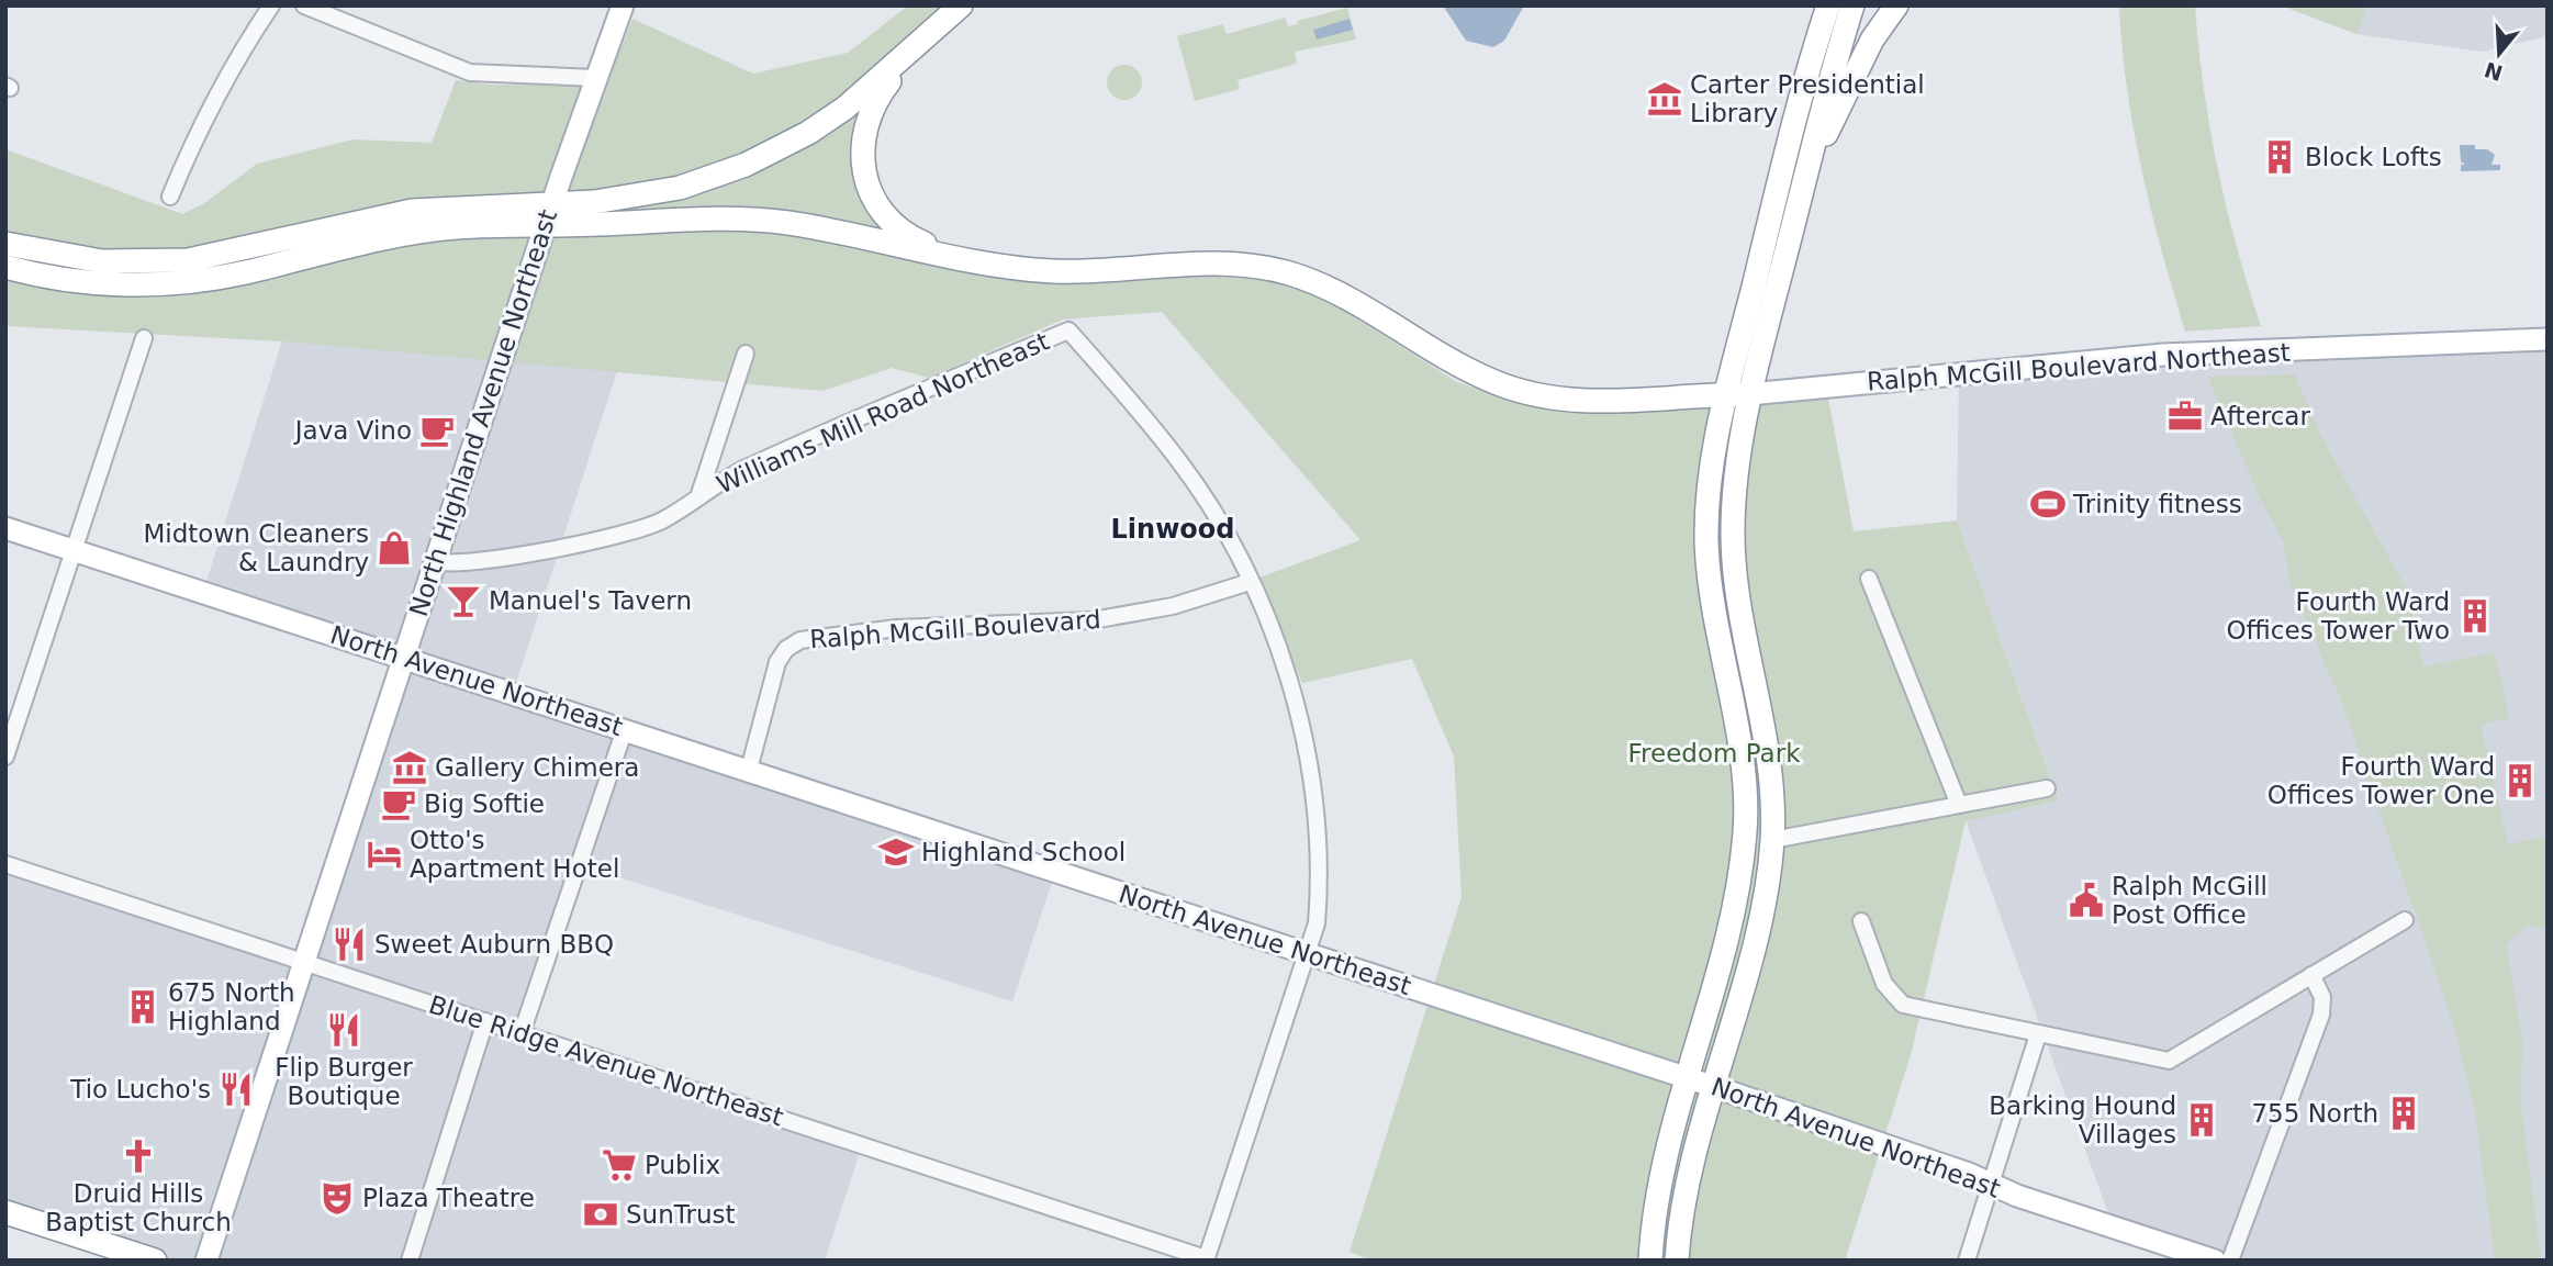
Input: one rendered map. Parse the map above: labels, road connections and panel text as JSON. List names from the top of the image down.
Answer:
{
  "streets": {
    "main road": ["Ralph McGill Boulevard Northeast", "North Highland Avenue Northeast", "North Avenue Northeast"],
    "street": ["Williams Mill Road Northeast", "Ralph McGill Boulevard", "Blue Ridge Avenue Northeast"]
  },
  "crossings": [
    ["North Highland Avenue Northeast", "Williams Mill Road Northeast"],
    ["North Highland Avenue Northeast", "North Avenue Northeast"],
    ["North Highland Avenue Northeast", "Blue Ridge Avenue Northeast"],
    ["Williams Mill Road Northeast", "Ralph McGill Boulevard"],
    ["Ralph McGill Boulevard", "North Avenue Northeast"]
  ],
  "districts": ["Linwood"],
  "parks": ["Freedom Park"],
  "places": {
    "museum": ["Carter Presidential Library", "Gallery Chimera"],
    "building": [
      "Block Lofts",
      "Fourth Ward Offices Tower Two",
      "Fourth Ward Offices Tower One",
      "675 North Highland",
      "755 North",
      "Barking Hound Villages"
    ],
    "office": ["Aftercar"],
    "cafe": ["Java Vino", "Big Softie"],
    "sports": ["Trinity fitness"],
    "shop": ["Midtown Cleaners & Laundry"],
    "bar": ["Manuel's Tavern"],
    "school or university": ["Highland School"],
    "hotel": ["Otto's Apartment Hotel"],
    "public building": ["Ralph McGill Post Office"],
    "restaurant": ["Sweet Auburn BBQ", "Flip Burger Boutique", "Tio Lucho's"],
    "church": ["Druid Hills Baptist Church"],
    "supermarket": ["Publix"],
    "theatre": ["Plaza Theatre"],
    "bank": ["SunTrust"]
  },
  "north": "bottom"
}
